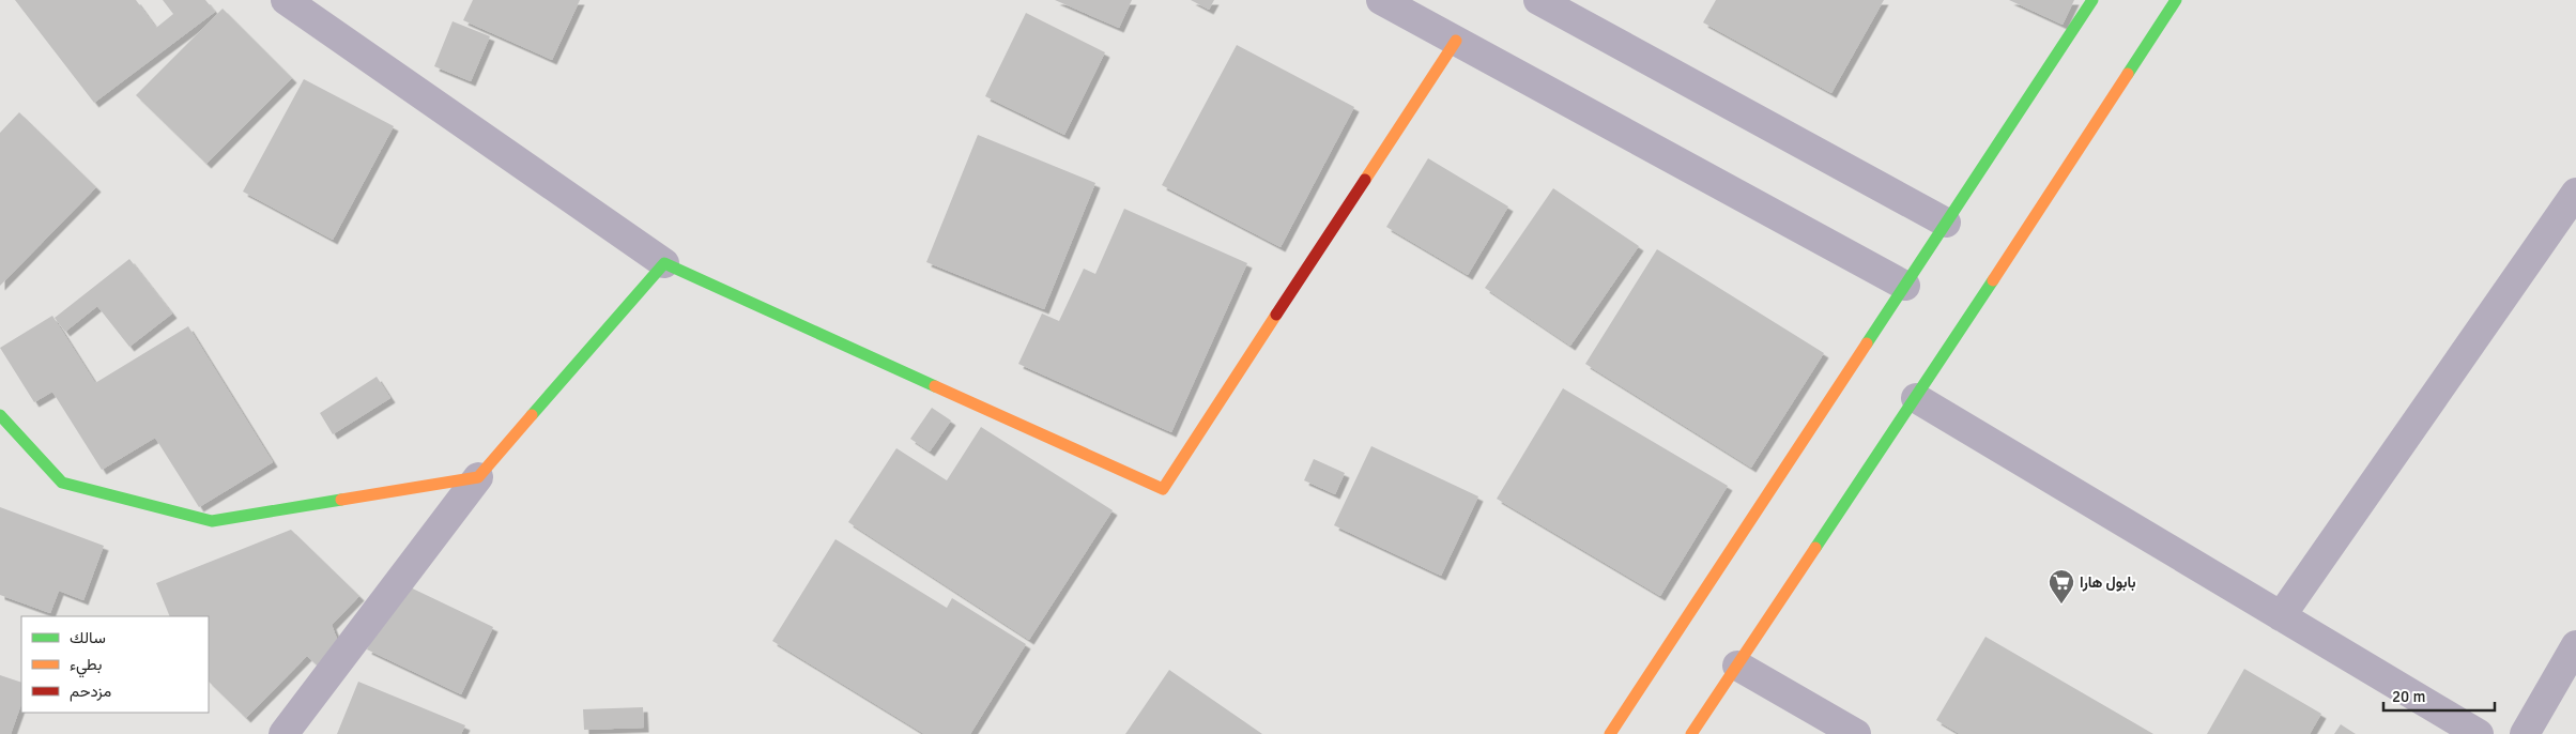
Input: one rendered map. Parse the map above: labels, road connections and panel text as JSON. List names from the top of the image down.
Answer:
{
  "places": {
    "supermarket": ["بابول هارا"]
  },
  "legend": ["سالك", "بطيء", "مزدحم"],
  "scale_bar": "20 m"
}
